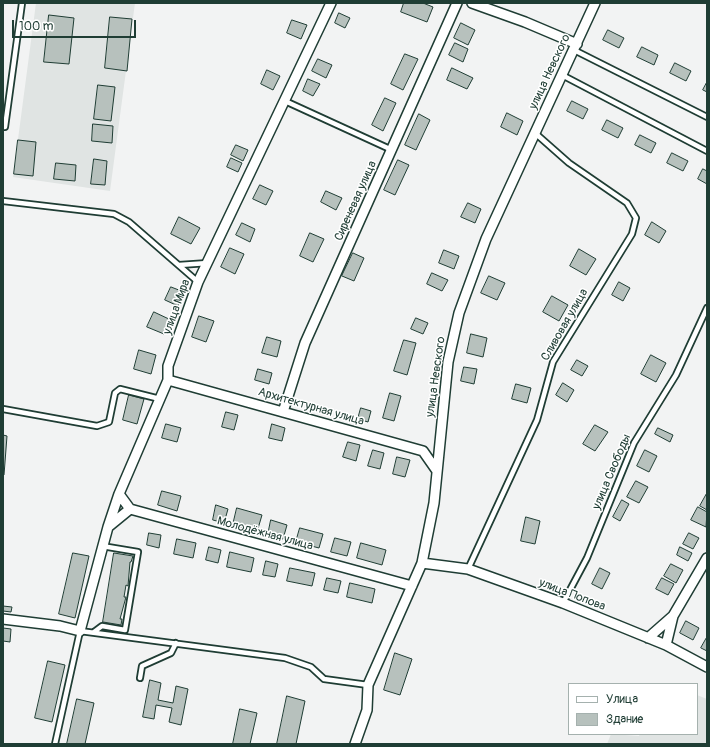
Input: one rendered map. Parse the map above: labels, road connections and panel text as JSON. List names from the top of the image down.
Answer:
{
  "streets": {
    "street": [
      "улица Невского",
      "Сиреневая улица",
      "улица Мира",
      "Архитектурная улица",
      "Молодёжная улица",
      "улица Попова"
    ],
    "lane": ["Сливовая улица", "улица Свободы"]
  },
  "crossings": [
    ["улица Невского", "Сливовая улица"],
    ["улица Невского", "Архитектурная улица"],
    ["улица Невского", "Молодёжная улица"],
    ["улица Невского", "улица Попова"],
    ["Сиреневая улица", "Архитектурная улица"],
    ["улица Мира", "Архитектурная улица"],
    ["Сливовая улица", "улица Попова"],
    ["улица Свободы", "улица Попова"]
  ],
  "legend": ["Улица", "Здание"],
  "scale_bar": "100 m"
}
